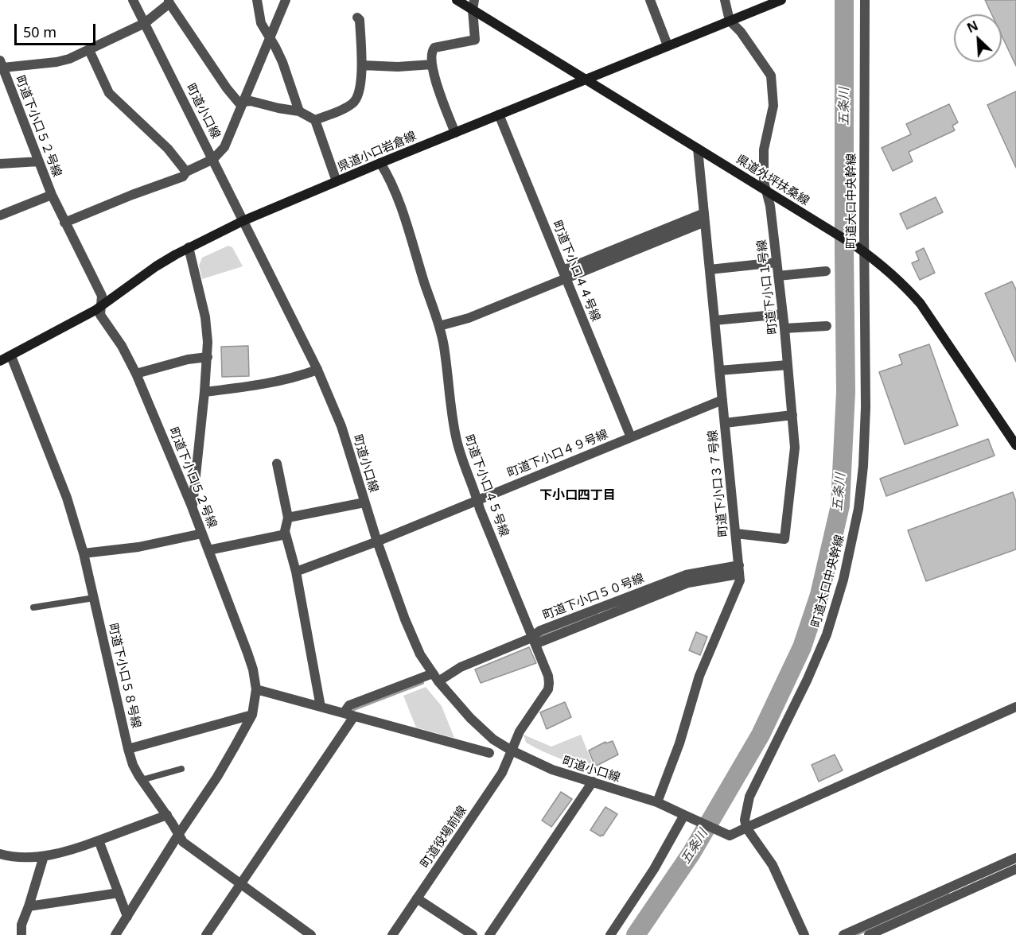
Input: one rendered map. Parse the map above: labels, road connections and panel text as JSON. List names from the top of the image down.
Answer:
{
  "streets": {
    "main road": ["県道小口岩倉線", "県道外坪扶桑線"],
    "street": [
      "町道小口線",
      "町道下小口５２号線",
      "町道大口中央幹線",
      "町道下小口４４号線",
      "町道下小口１号線",
      "町道下小口４９号線",
      "町道下小口３７号線",
      "町道下小口４５号線",
      "町道下小口５０号線",
      "町道下小口５８号線",
      "町道役場前線"
    ]
  },
  "crossings": [
    ["町道小口線", "県道小口岩倉線"],
    ["町道小口線", "町道下小口４９号線"],
    ["町道小口線", "町道下小口３７号線"],
    ["町道小口線", "町道下小口４５号線"],
    ["町道小口線", "町道下小口５０号線"],
    ["町道小口線", "町道役場前線"],
    ["町道下小口５２号線", "県道小口岩倉線"],
    ["県道小口岩倉線", "県道外坪扶桑線"],
    ["県道小口岩倉線", "町道下小口４４号線"],
    ["県道小口岩倉線", "町道下小口１号線"],
    ["県道小口岩倉線", "町道下小口４５号線"],
    ["県道小口岩倉線", "町道下小口５８号線"],
    ["県道外坪扶桑線", "町道大口中央幹線"],
    ["県道外坪扶桑線", "町道下小口１号線"],
    ["県道外坪扶桑線", "町道下小口３７号線"],
    ["町道下小口４４号線", "町道下小口４９号線"],
    ["町道下小口１号線", "町道下小口３７号線"],
    ["町道下小口４９号線", "町道下小口３７号線"],
    ["町道下小口４９号線", "町道下小口４５号線"],
    ["町道下小口３７号線", "町道下小口５０号線"],
    ["町道下小口４５号線", "町道下小口５０号線"],
    ["町道下小口４５号線", "町道役場前線"]
  ],
  "districts": ["下小口四丁目"],
  "water": ["五条川"],
  "scale_bar": "50 m",
  "north": "top left"
}
